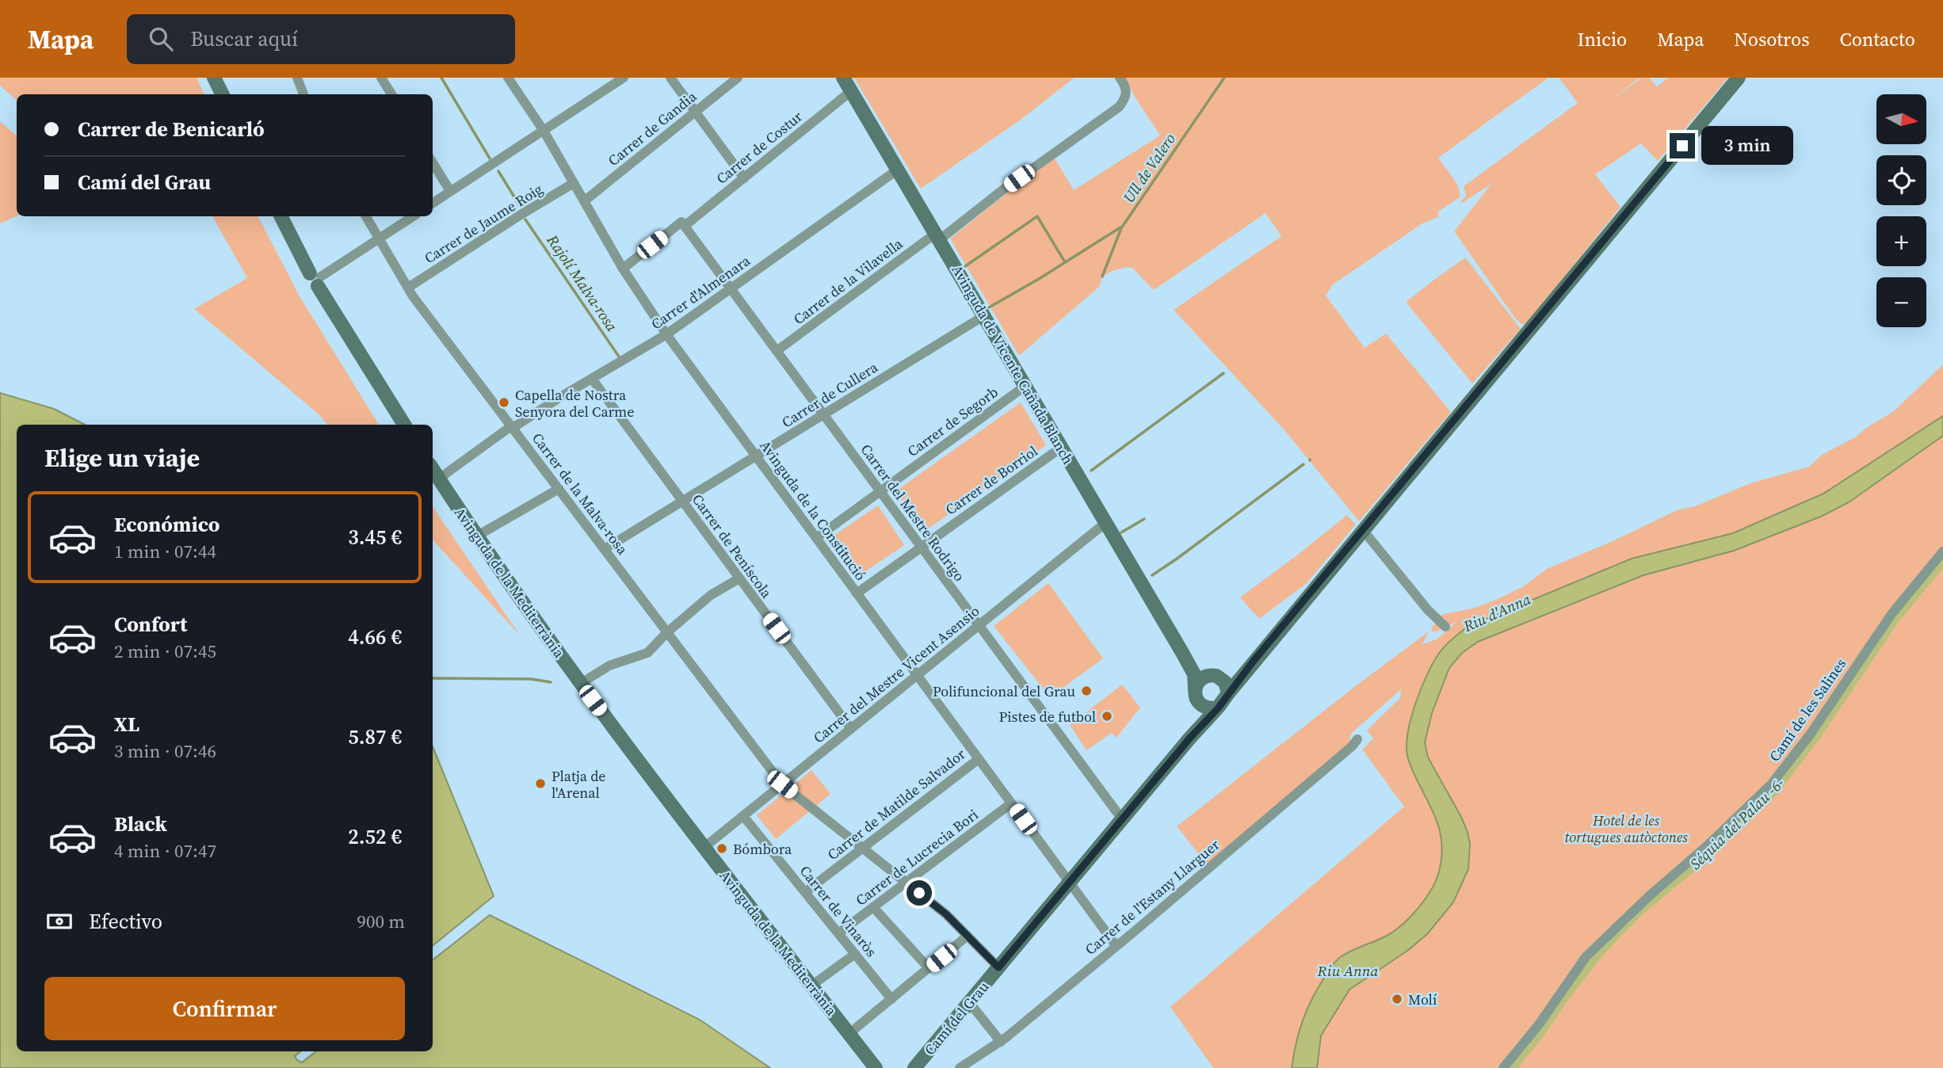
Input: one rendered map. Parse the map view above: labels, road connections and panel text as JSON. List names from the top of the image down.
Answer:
{
  "streets": {
    "street": [
      "Carrer de Gandia",
      "Carrer de Costur",
      "Carrer de Jaume Roig",
      "Carrer de la Vilavella",
      "Carrer d'Almenara",
      "Avinguda de Vicente Cañada Blanch",
      "Carrer de Cullera",
      "Carrer de Segorb",
      "Carrer de Borriol",
      "Carrer de la Malva-rosa",
      "Avinguda de la Constitució",
      "Carrer del Mestre Rodrigo",
      "Carrer de Peníscola",
      "Avinguda de la Mediterrània",
      "Carrer del Mestre Vicent Asensio",
      "Camí de les Salines",
      "Carrer de Matilde Salvador",
      "Carrer de Lucrecia Bori",
      "Carrer de l'Estany Llarguer",
      "Carrer de Vinaròs",
      "Camí del Grau"
    ]
  },
  "crossings": [
    ["Carrer de Gandia", "Avinguda de la Constitució"],
    ["Carrer de Costur", "Avinguda de Vicente Cañada Blanch"],
    ["Carrer de Costur", "Avinguda de la Constitució"],
    ["Carrer de Costur", "Carrer del Mestre Rodrigo"],
    ["Carrer de Jaume Roig", "Carrer de la Malva-rosa"],
    ["Carrer de Jaume Roig", "Avinguda de la Constitució"],
    ["Carrer de la Vilavella", "Avinguda de Vicente Cañada Blanch"],
    ["Carrer de la Vilavella", "Carrer del Mestre Rodrigo"],
    ["Carrer d'Almenara", "Avinguda de Vicente Cañada Blanch"],
    ["Carrer d'Almenara", "Carrer de la Malva-rosa"],
    ["Carrer d'Almenara", "Avinguda de la Constitució"],
    ["Carrer d'Almenara", "Carrer del Mestre Rodrigo"],
    ["Carrer d'Almenara", "Carrer de Peníscola"],
    ["Carrer d'Almenara", "Avinguda de la Mediterrània"],
    ["Avinguda de Vicente Cañada Blanch", "Carrer de Cullera"],
    ["Avinguda de Vicente Cañada Blanch", "Carrer de Segorb"],
    ["Avinguda de Vicente Cañada Blanch", "Carrer de Borriol"],
    ["Avinguda de Vicente Cañada Blanch", "Carrer del Mestre Vicent Asensio"],
    ["Avinguda de Vicente Cañada Blanch", "Camí del Grau"],
    ["Carrer de Cullera", "Carrer de la Malva-rosa"],
    ["Carrer de Cullera", "Avinguda de la Constitució"],
    ["Carrer de Cullera", "Carrer del Mestre Rodrigo"],
    ["Carrer de Cullera", "Carrer de Peníscola"],
    ["Carrer de Segorb", "Avinguda de la Constitució"],
    ["Carrer de Segorb", "Carrer del Mestre Rodrigo"],
    ["Carrer de Borriol", "Avinguda de la Constitució"],
    ["Carrer de Borriol", "Carrer del Mestre Rodrigo"],
    ["Carrer de la Malva-rosa", "Carrer del Mestre Vicent Asensio"],
    ["Carrer de la Malva-rosa", "Carrer de Matilde Salvador"],
    ["Carrer de la Malva-rosa", "Carrer de Lucrecia Bori"],
    ["Carrer de la Malva-rosa", "Camí del Grau"],
    ["Avinguda de la Constitució", "Carrer del Mestre Vicent Asensio"],
    ["Avinguda de la Constitució", "Carrer de Matilde Salvador"],
    ["Avinguda de la Constitució", "Carrer de Lucrecia Bori"],
    ["Avinguda de la Constitució", "Carrer de l'Estany Llarguer"],
    ["Avinguda de la Constitució", "Camí del Grau"],
    ["Carrer del Mestre Rodrigo", "Carrer del Mestre Vicent Asensio"],
    ["Carrer del Mestre Rodrigo", "Camí del Grau"],
    ["Carrer de Peníscola", "Carrer del Mestre Vicent Asensio"],
    ["Avinguda de la Mediterrània", "Carrer del Mestre Vicent Asensio"],
    ["Carrer del Mestre Vicent Asensio", "Carrer de Vinaròs"],
    ["Carrer de Matilde Salvador", "Carrer de Vinaròs"],
    ["Carrer de Lucrecia Bori", "Carrer de Vinaròs"]
  ],
  "water": [
    "Ull de Valero",
    "Rajolí Malva-rosa",
    "Riu d'Anna",
    "Séquia del Palau -6-",
    "Riu Anna"
  ],
  "parks": ["Hotel de les tortugues autòctones"],
  "places": [
    "Capella de Nostra Senyora del Carme",
    "Polifuncional del Grau",
    "Pistes de futbol",
    "Platja de l'Arenal",
    "Bómbora",
    "Molí"
  ],
  "north": "right",
  "page": {
    "header": "Mapa",
    "search": "Buscar aquí",
    "nav": [
      "Inicio",
      "Mapa",
      "Nosotros",
      "Contacto"
    ],
    "map_buttons": ["+", "−"],
    "banner": ["Carrer de Benicarló", "Camí del Grau"],
    "bubble": "3 min",
    "heading": "Elige un viaje",
    "list": [
      {
        "name": "Económico",
        "note": "1 min · 07:44",
        "value": "3.45 €"
      },
      {
        "name": "Confort",
        "note": "2 min · 07:45",
        "value": "4.66 €"
      },
      {
        "name": "XL",
        "note": "3 min · 07:46",
        "value": "5.87 €"
      },
      {
        "name": "Black",
        "note": "4 min · 07:47",
        "value": "2.52 €"
      }
    ],
    "pay": ["Efectivo", "900 m"],
    "buttons": "Confirmar"
  }
}
